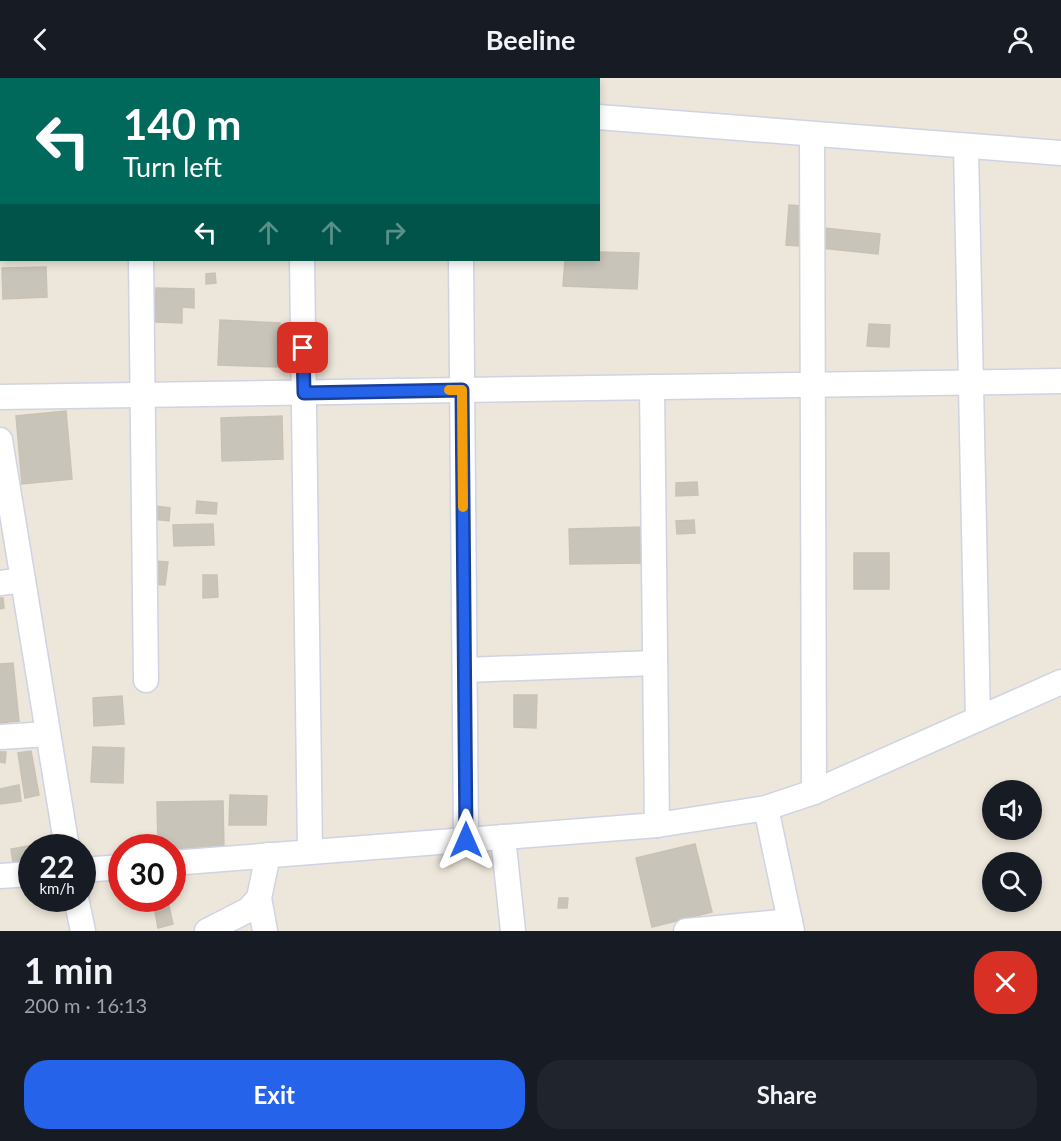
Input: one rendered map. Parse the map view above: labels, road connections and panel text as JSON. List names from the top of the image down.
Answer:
{
  "page": {
    "header": "Beeline",
    "turn": ["140 m", "Turn left"],
    "speed": "22 km/h",
    "limit": "30",
    "heading": ["1 min", "200 m · 16:13"],
    "buttons": ["Exit", "Share"]
  }
}
